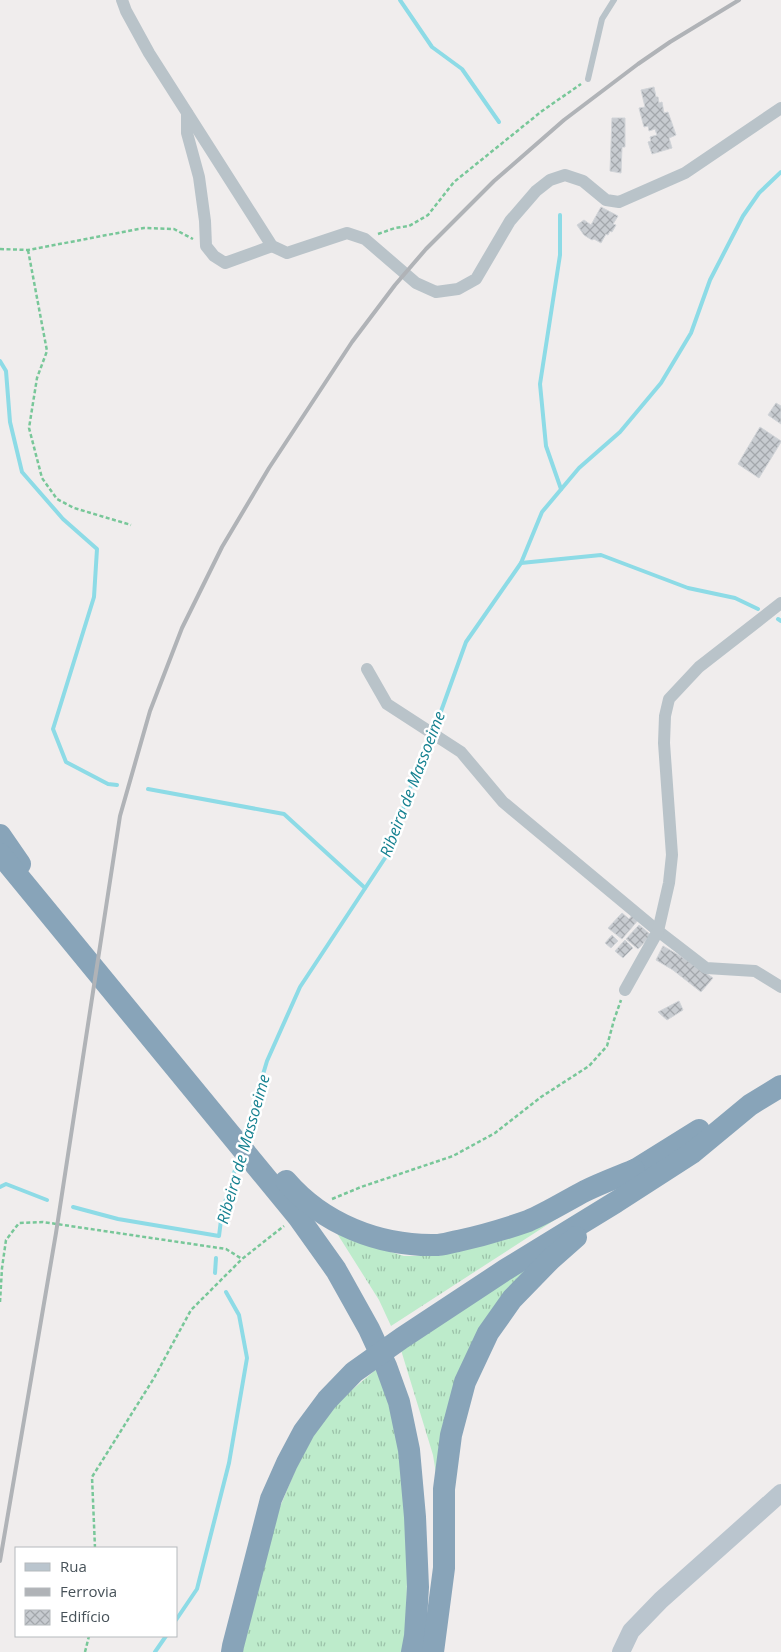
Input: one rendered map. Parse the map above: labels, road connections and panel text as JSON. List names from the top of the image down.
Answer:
{
  "water": ["Ribeira de Massoeime"],
  "legend": ["Rua", "Ferrovia", "Edifício"]
}
